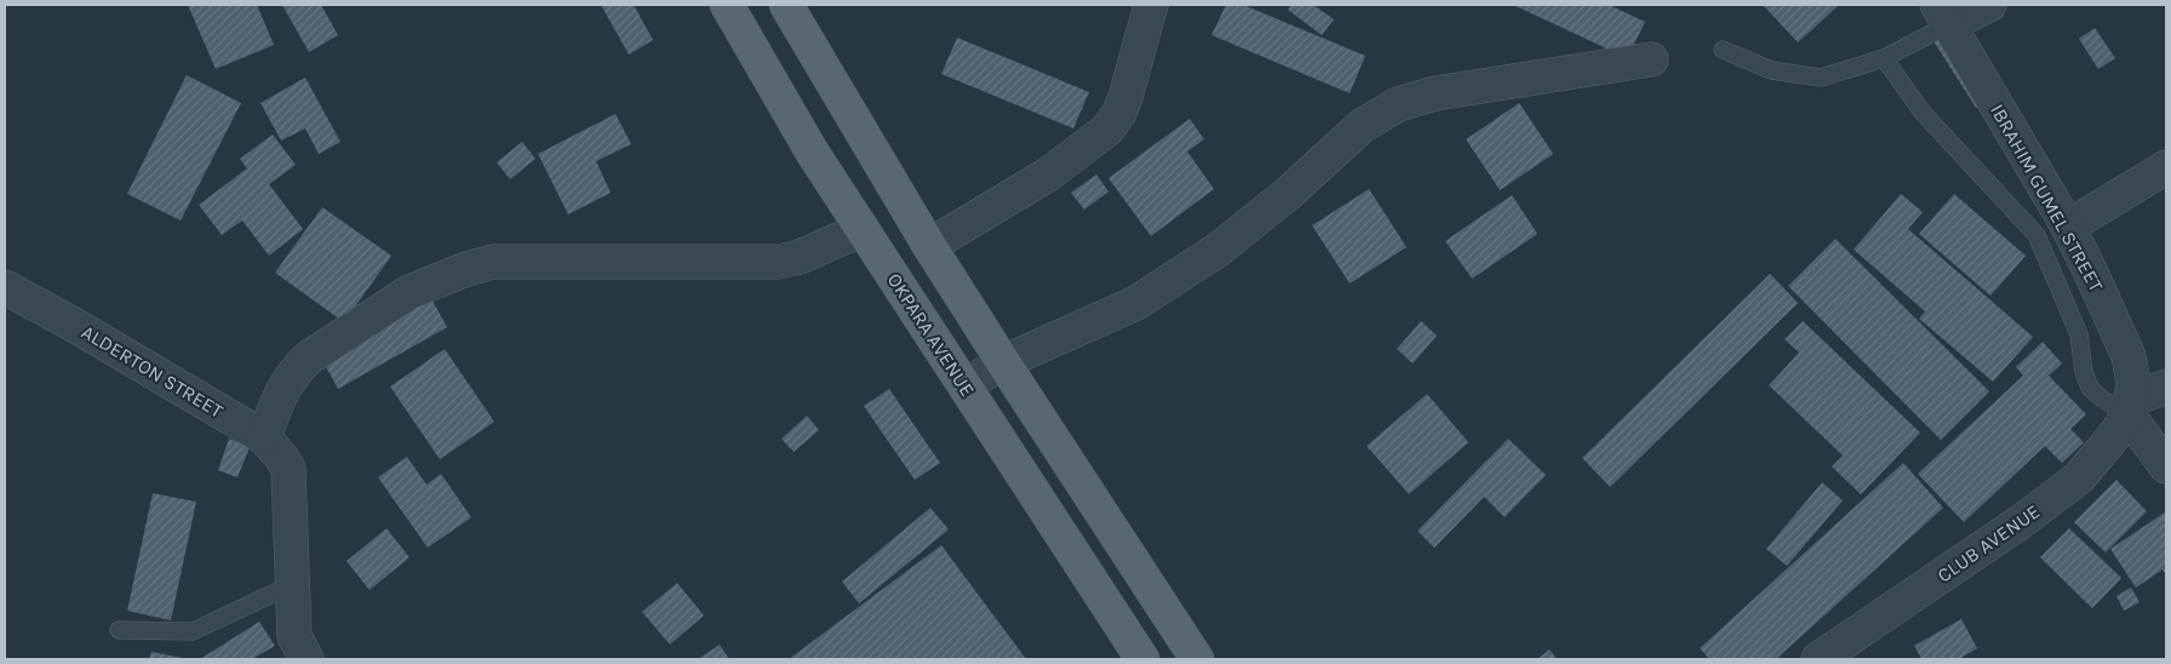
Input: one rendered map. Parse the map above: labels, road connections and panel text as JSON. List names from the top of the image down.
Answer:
{
  "streets": {
    "main road": ["OKPARA AVENUE"],
    "street": ["IBRAHIM GUMEL STREET", "ALDERTON STREET", "CLUB AVENUE"]
  },
  "crossings": [
    ["IBRAHIM GUMEL STREET", "CLUB AVENUE"]
  ]
}
